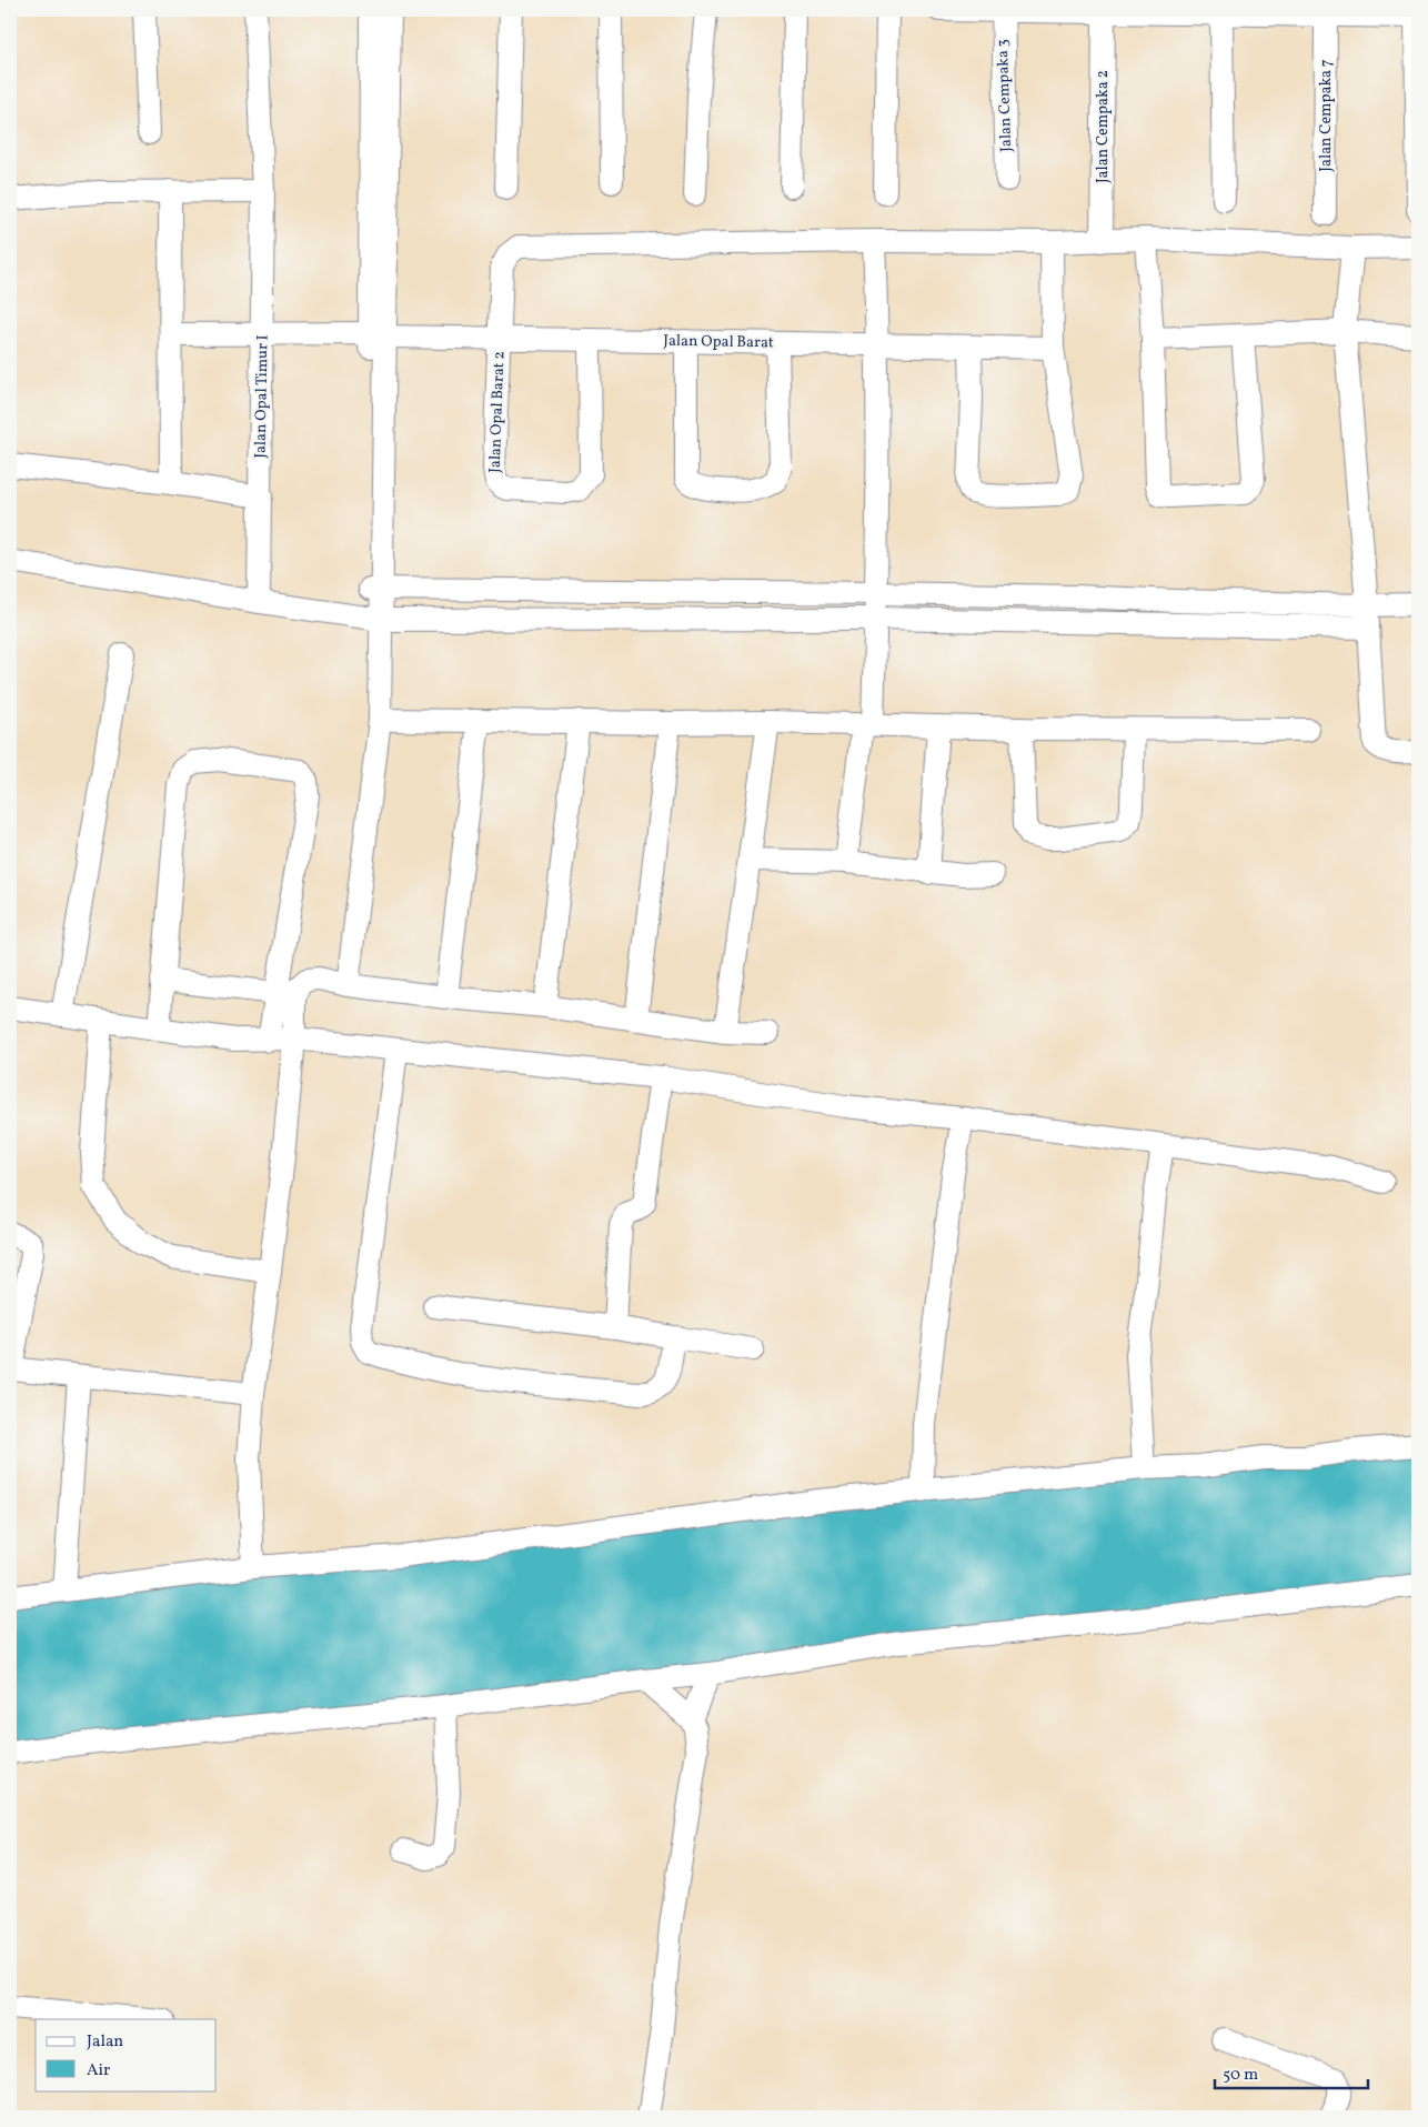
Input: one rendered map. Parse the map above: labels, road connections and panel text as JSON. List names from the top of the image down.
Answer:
{
  "streets": {
    "street": [
      "Jalan Cempaka 3",
      "Jalan Cempaka 7",
      "Jalan Cempaka 2",
      "Jalan Opal Barat",
      "Jalan Opal Timur I",
      "Jalan Opal Barat 2"
    ]
  },
  "crossings": [
    ["Jalan Cempaka 2", "Jalan Opal Barat 2"],
    ["Jalan Opal Barat", "Jalan Opal Timur I"],
    ["Jalan Opal Barat", "Jalan Opal Barat 2"]
  ],
  "legend": ["Jalan", "Air"],
  "scale_bar": "50 m"
}
